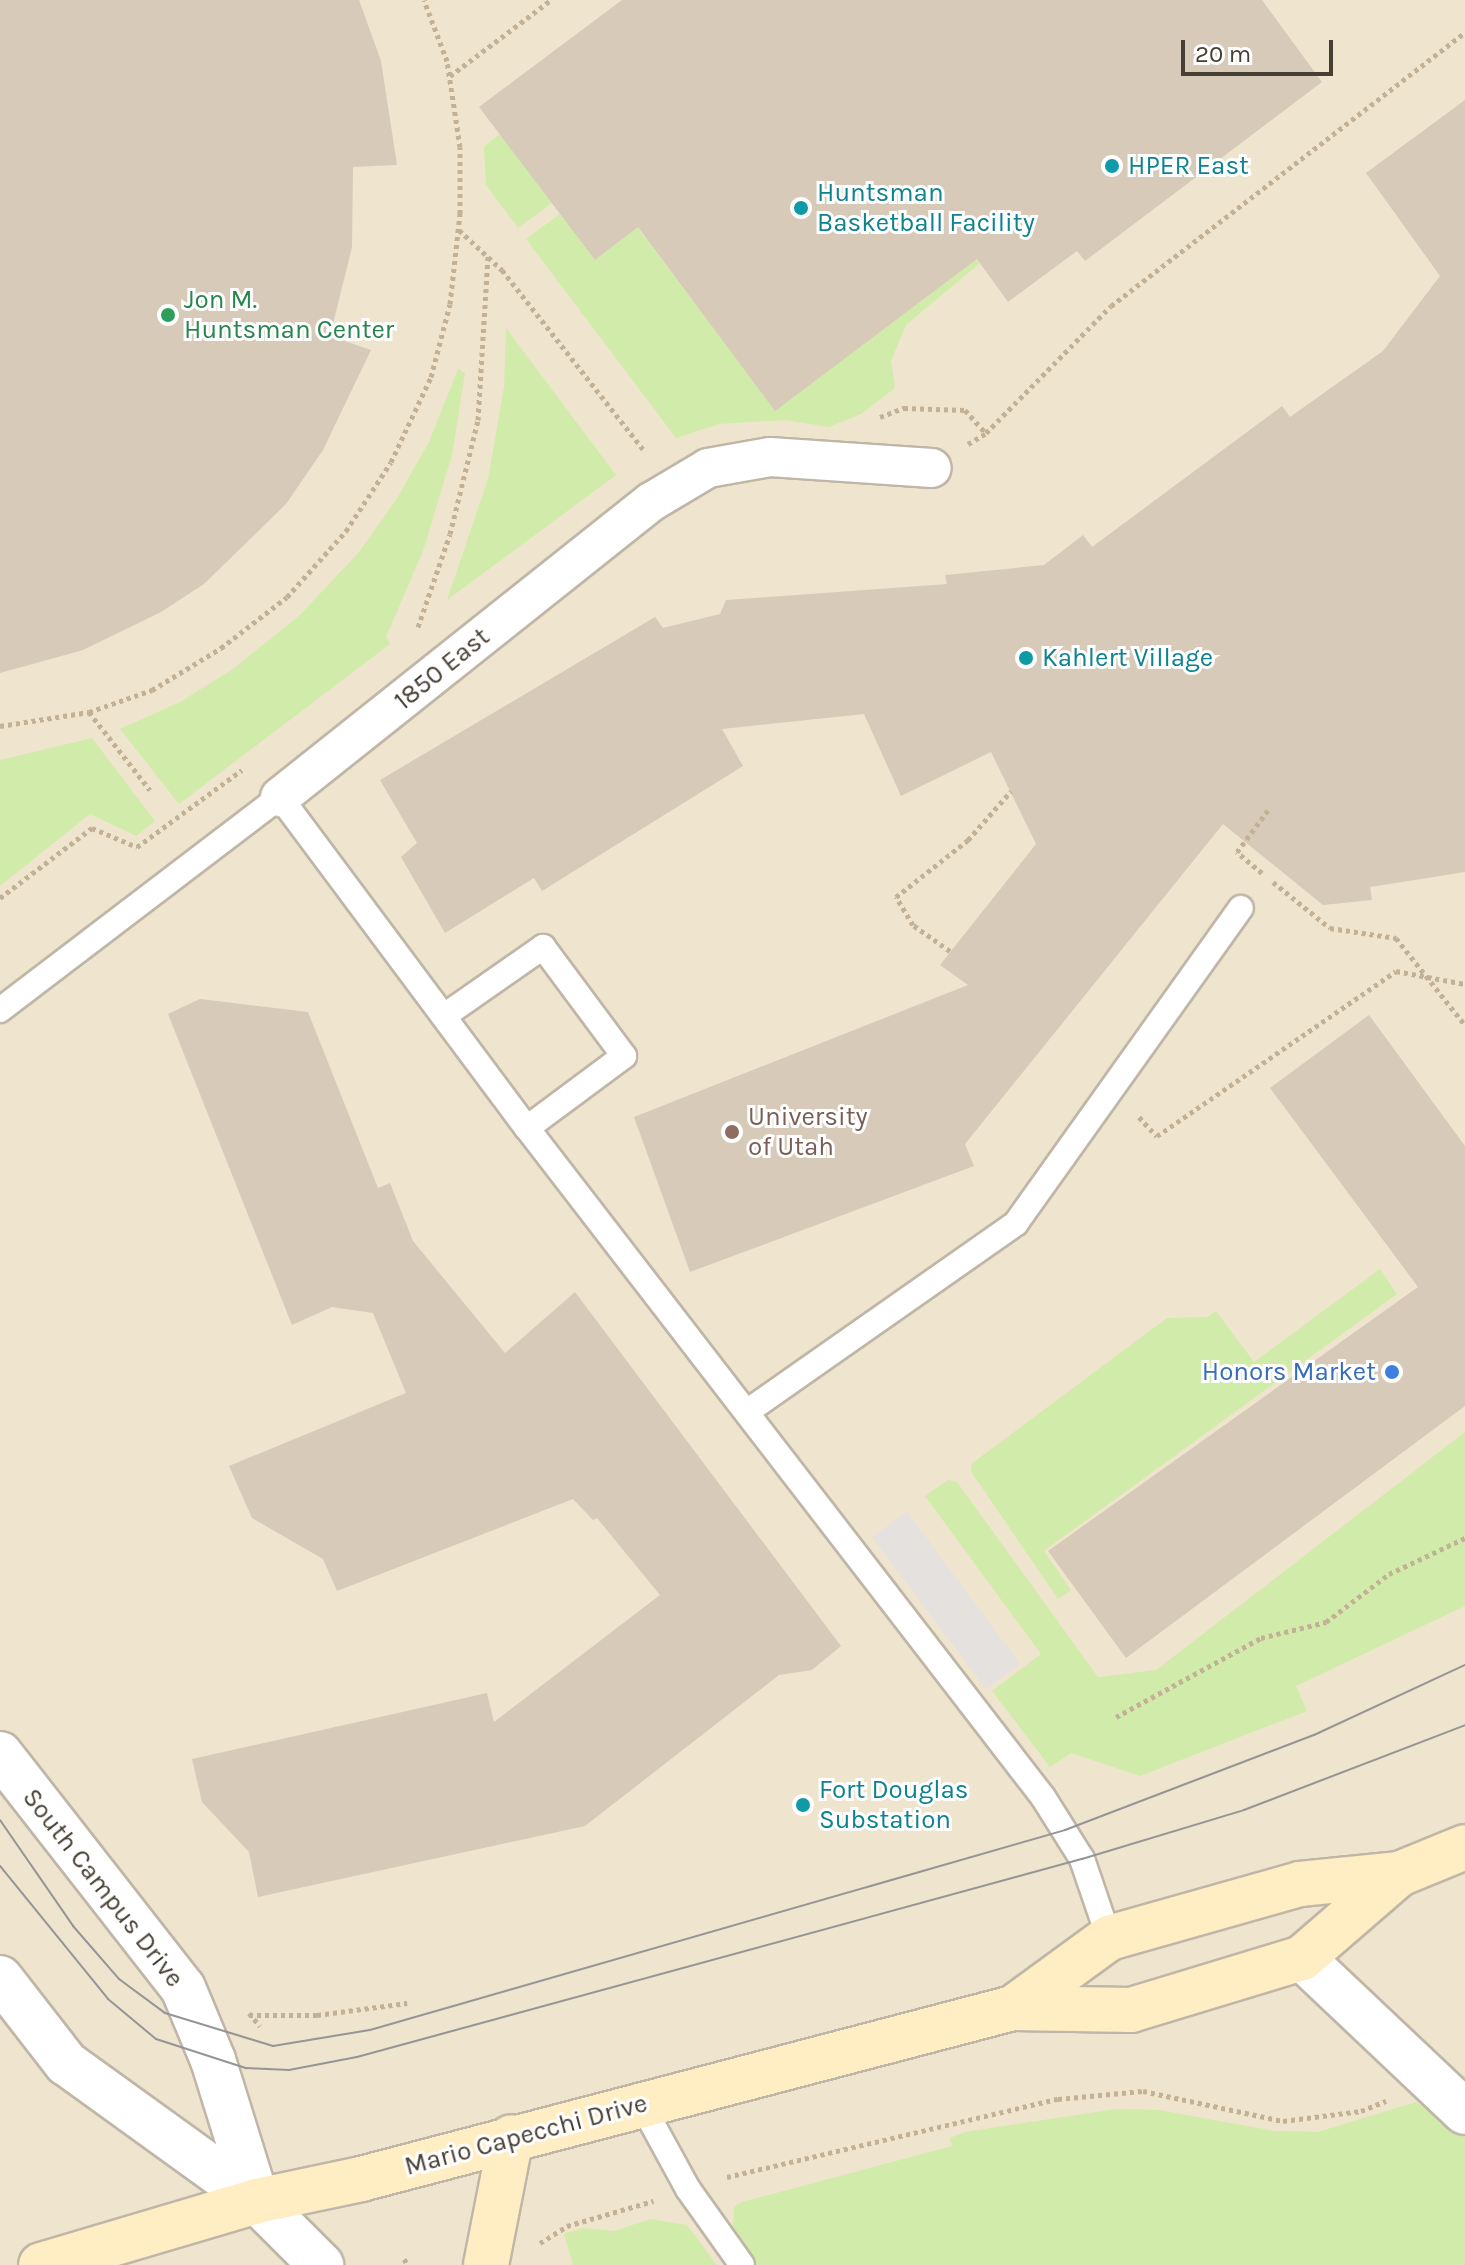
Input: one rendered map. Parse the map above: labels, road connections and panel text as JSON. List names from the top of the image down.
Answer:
{
  "streets": {
    "main road": ["Mario Capecchi Drive"],
    "street": ["1850 East", "South Campus Drive"]
  },
  "crossings": [
    ["South Campus Drive", "Mario Capecchi Drive"]
  ],
  "places": [
    "HPER East",
    "Huntsman Basketball Facility",
    "Jon M. Huntsman Center",
    "Kahlert Village",
    "University of Utah",
    "Honors Market",
    "Fort Douglas Substation"
  ],
  "scale_bar": "20 m"
}
